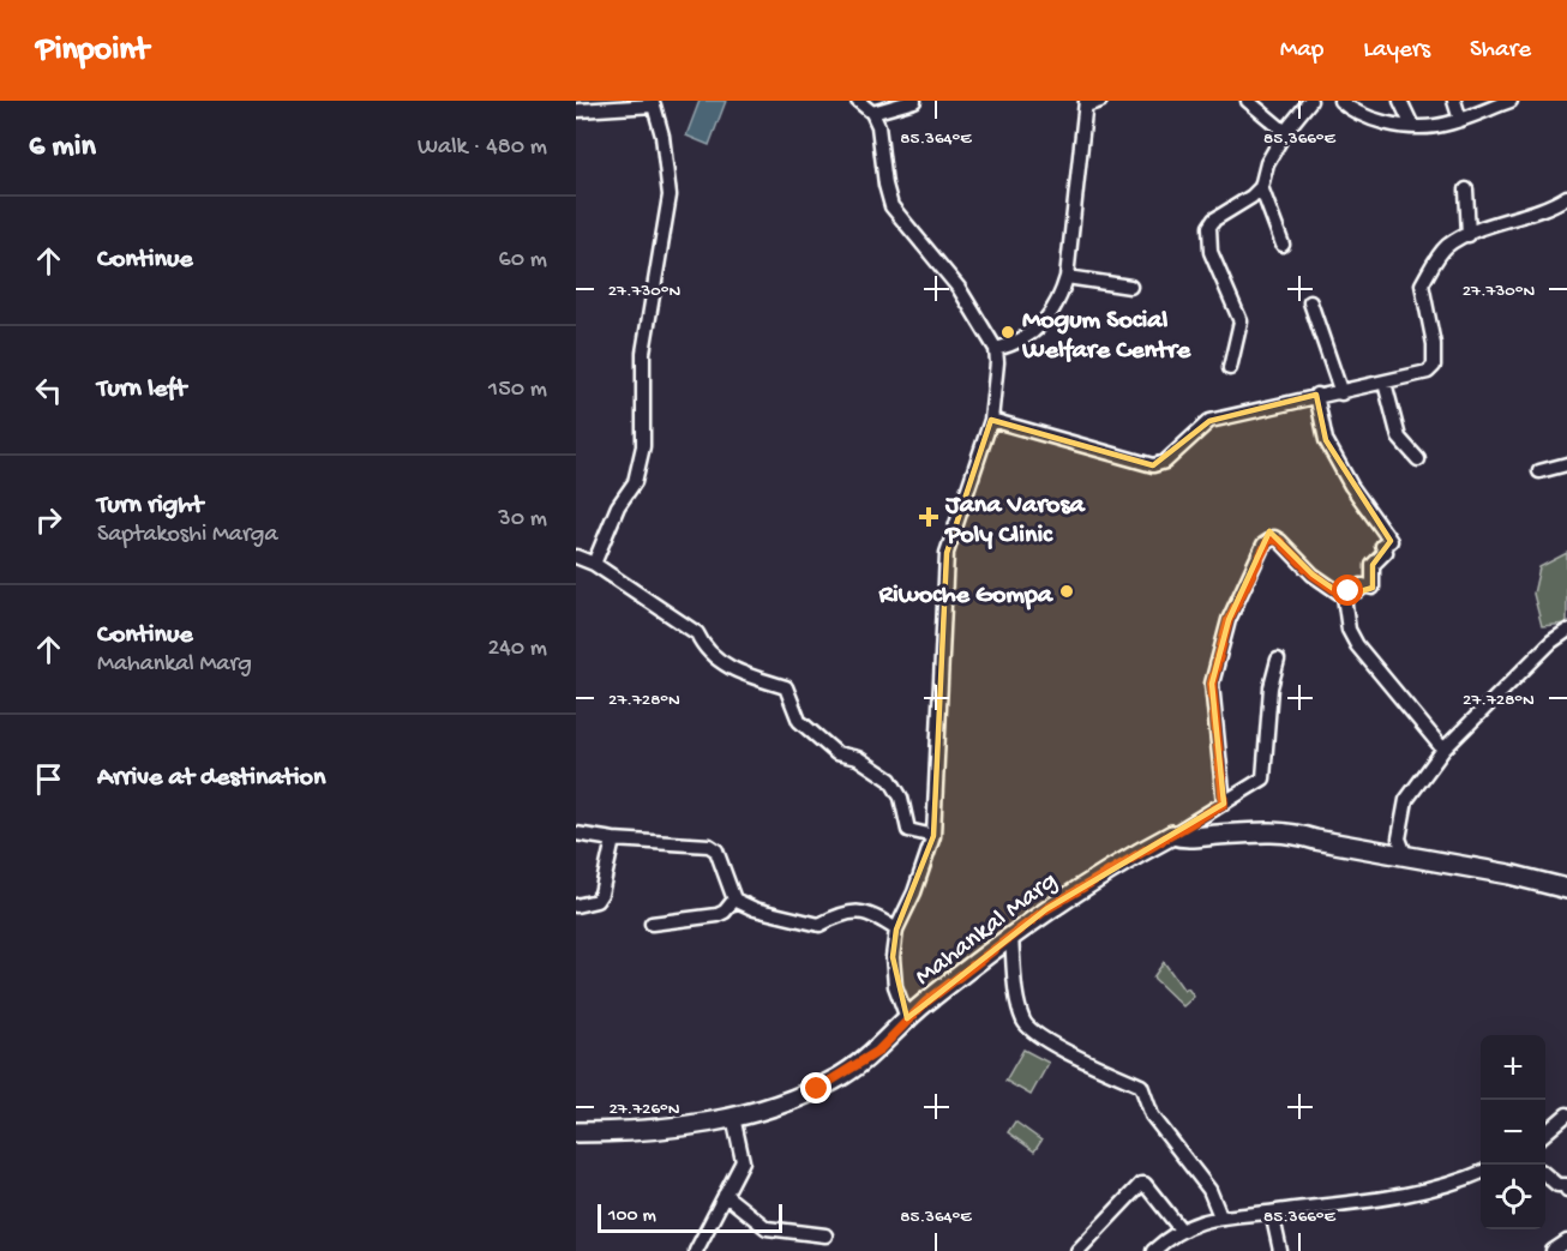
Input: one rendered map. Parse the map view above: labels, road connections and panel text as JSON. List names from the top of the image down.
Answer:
{
  "streets": {
    "main road": ["Mahankal Marg"]
  },
  "places": {
    "other": ["Mogum Social Welfare Centre", "Riwoche Gompa"],
    "health": ["Jana Varosa Poly Clinic"]
  },
  "scale_bar": "100 m",
  "page": {
    "header": "Pinpoint",
    "nav": ["Map", "Layers", "Share"],
    "heading": ["6 min", "Walk · 480 m"],
    "list": [
      ["Continue", "60 m"],
      ["Turn left", "150 m"],
      ["Turn right", "Saptakoshi Marga", "30 m"],
      ["Continue", "Mahankal Marg", "240 m"],
      "Arrive at destination"
    ],
    "map_buttons": ["+", "−"],
    "scale": "100 m"
  },
  "coordinates": [
    "85.364°E",
    "85.366°E",
    "27.730°N",
    "27.728°N",
    "27.726°N"
  ]
}
